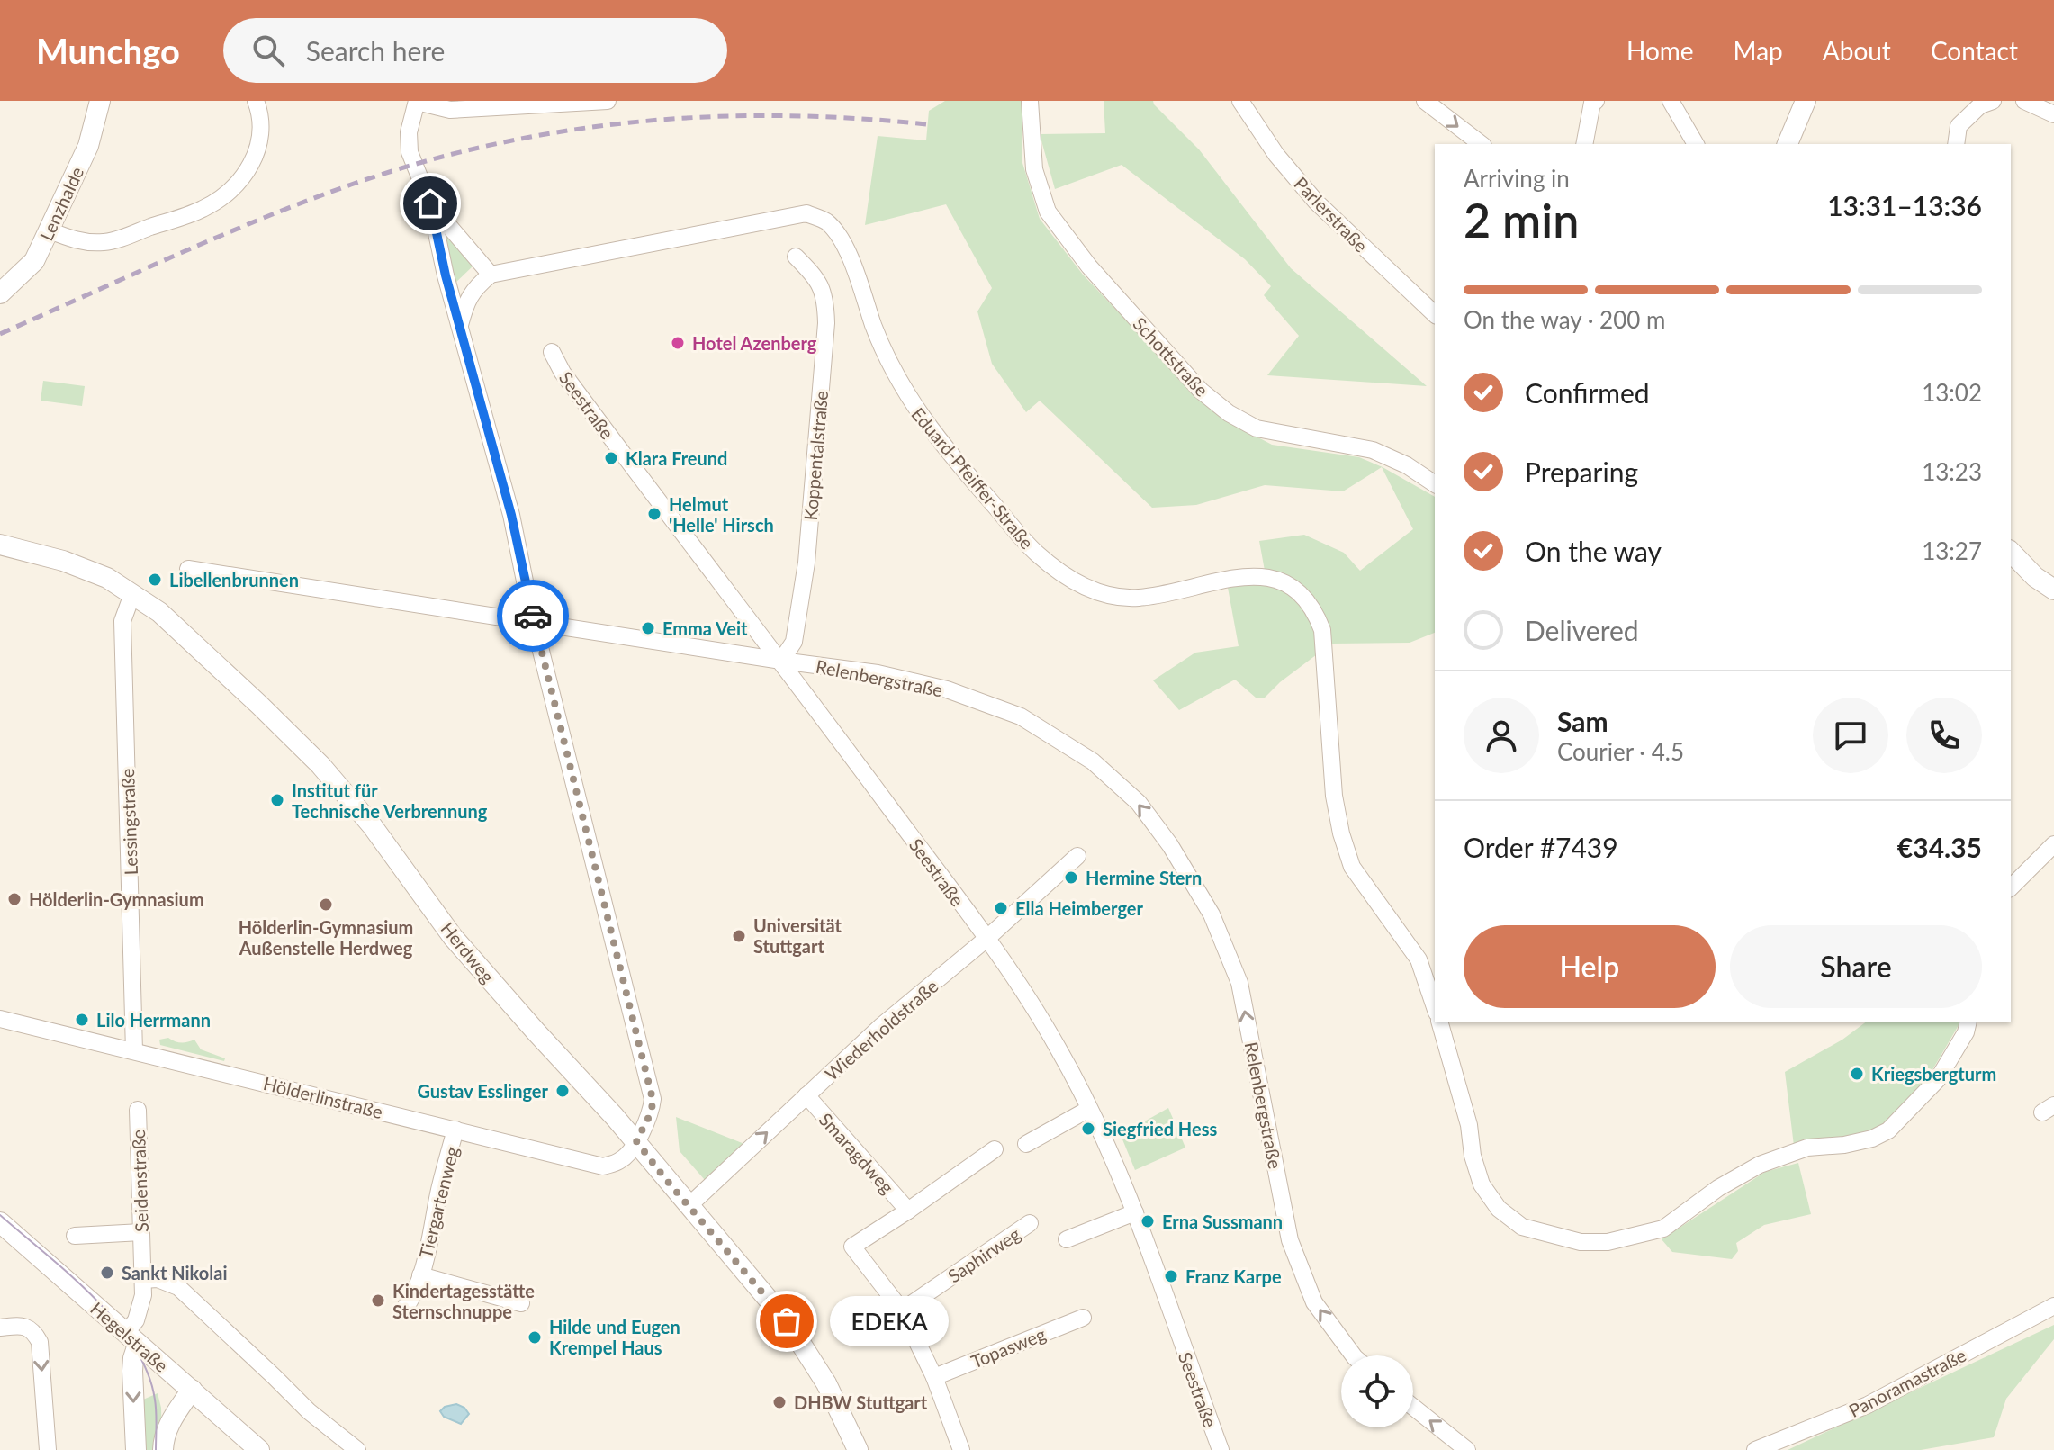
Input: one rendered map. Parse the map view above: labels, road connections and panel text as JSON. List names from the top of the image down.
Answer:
{
  "streets": {
    "street": [
      "Lenzhalde",
      "Parlerstraße",
      "Schottstraße",
      "Seestraße",
      "Koppentalstraße",
      "Eduard-Pfeiffer-Straße",
      "Relenbergstraße",
      "Lessingstraße",
      "Herdweg",
      "Wiederholdstraße",
      "Hölderlinstraße",
      "Smaragdweg",
      "Seidenstraße",
      "Tiergartenweg",
      "Saphirweg",
      "Hegelstraße",
      "Topasweg",
      "Panoramastraße"
    ]
  },
  "crossings": [
    ["Seestraße", "Koppentalstraße"],
    ["Seestraße", "Relenbergstraße"],
    ["Seestraße", "Wiederholdstraße"],
    ["Koppentalstraße", "Relenbergstraße"],
    ["Lessingstraße", "Herdweg"],
    ["Lessingstraße", "Hölderlinstraße"],
    ["Herdweg", "Wiederholdstraße"],
    ["Herdweg", "Hölderlinstraße"],
    ["Wiederholdstraße", "Smaragdweg"],
    ["Hölderlinstraße", "Tiergartenweg"],
    ["Smaragdweg", "Saphirweg"],
    ["Seidenstraße", "Hegelstraße"]
  ],
  "one_way": ["Relenbergstraße"],
  "places": [
    "Hotel Azenberg",
    "Klara Freund",
    "Helmut 'Helle' Hirsch",
    "Libellenbrunnen",
    "Emma Veit",
    "Institut für Technische Verbrennung",
    "Hermine Stern",
    "Hölderlin-Gymnasium",
    "Hölderlin-Gymnasium Außenstelle Herdweg",
    "Ella Heimberger",
    "Universität Stuttgart",
    "Lilo Herrmann",
    "Kriegsbergturm",
    "Gustav Esslinger",
    "Siegfried Hess",
    "Erna Sussmann",
    "Sankt Nikolai",
    "Franz Karpe",
    "Kindertagesstätte Sternschnuppe",
    "EDEKA",
    "Hilde und Eugen Krempel Haus",
    "DHBW Stuttgart"
  ],
  "page": {
    "header": "Munchgo",
    "search": "Search here",
    "nav": [
      "Home",
      "Map",
      "About",
      "Contact"
    ],
    "heading": ["2 min", "Arriving in", "13:31–13:36"],
    "panel": [
      "Sam",
      "Courier · 4.5",
      "Order #7439",
      "€34.35"
    ],
    "bar": "On the way · 200 m",
    "list": [
      ["Confirmed", "13:02"],
      ["Preparing", "13:23"],
      ["On the way", "13:27"],
      "Delivered"
    ],
    "buttons": ["Help", "Share"],
    "bubble": "EDEKA"
  }
}
